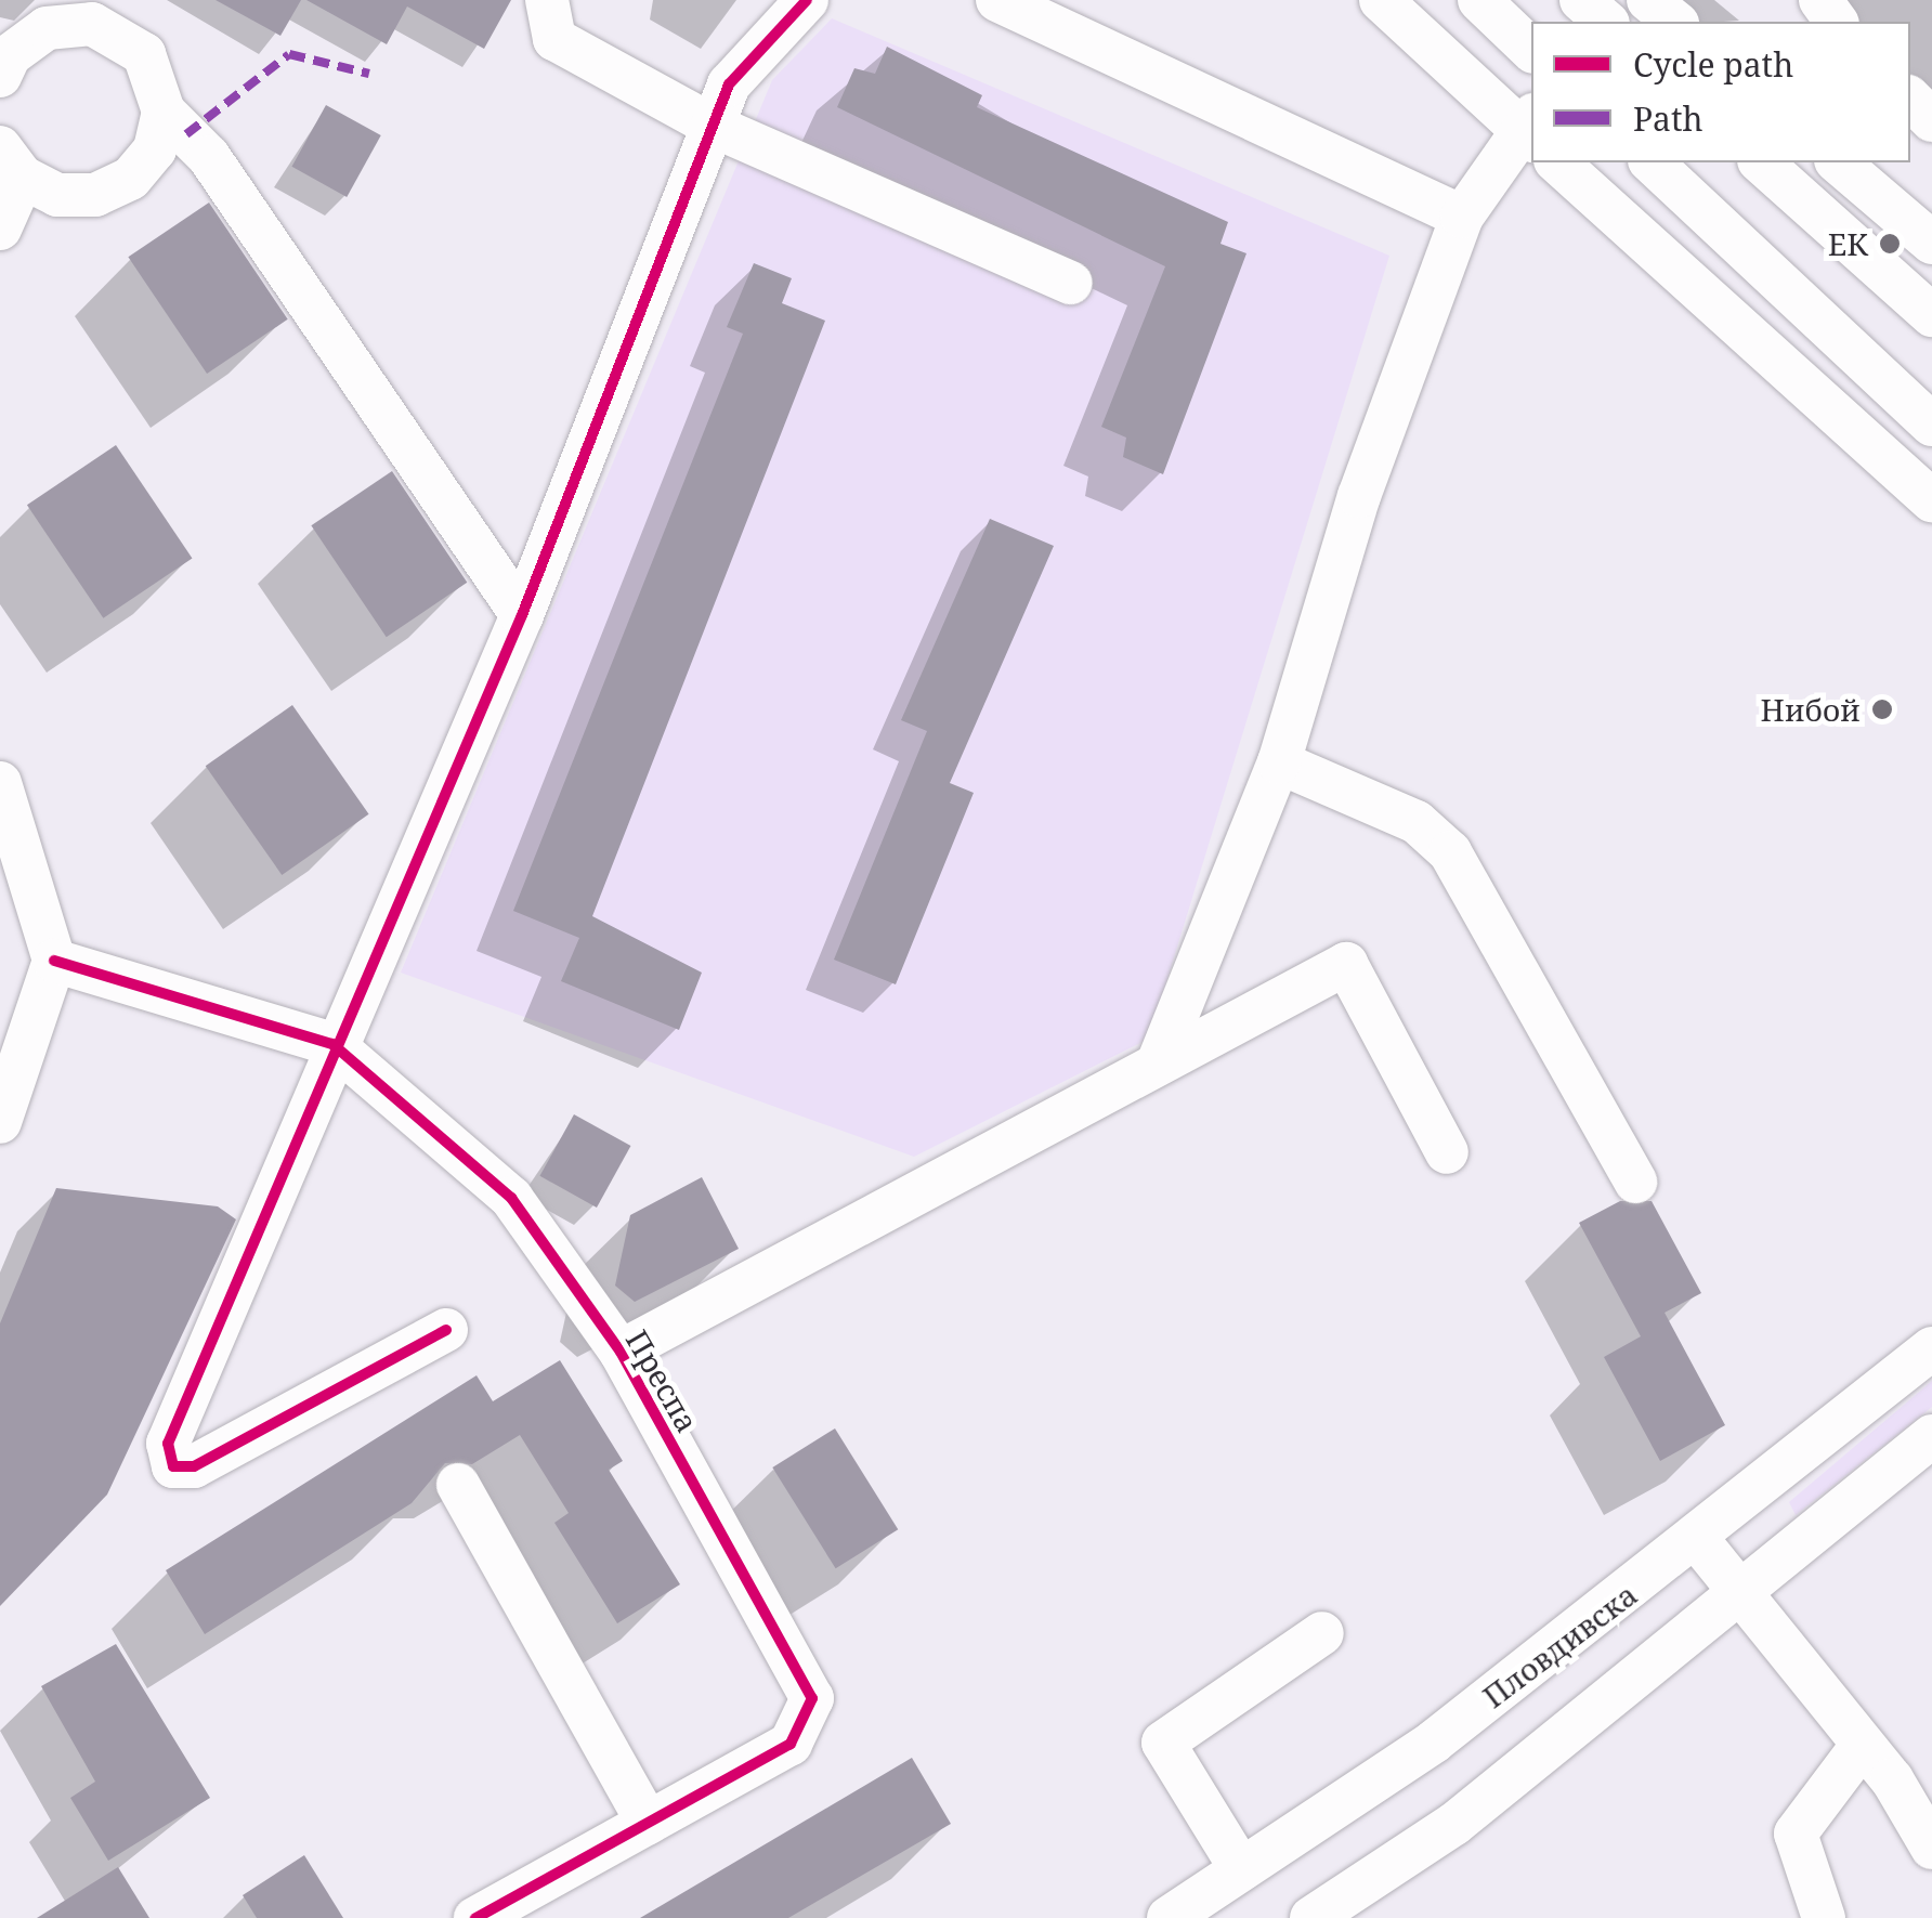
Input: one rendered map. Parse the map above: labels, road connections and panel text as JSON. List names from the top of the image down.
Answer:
{
  "streets": {
    "street": ["Преспа", "Пловдивска"]
  },
  "places": ["ЕК", "Нибой"],
  "legend": ["Cycle path", "Path"]
}
